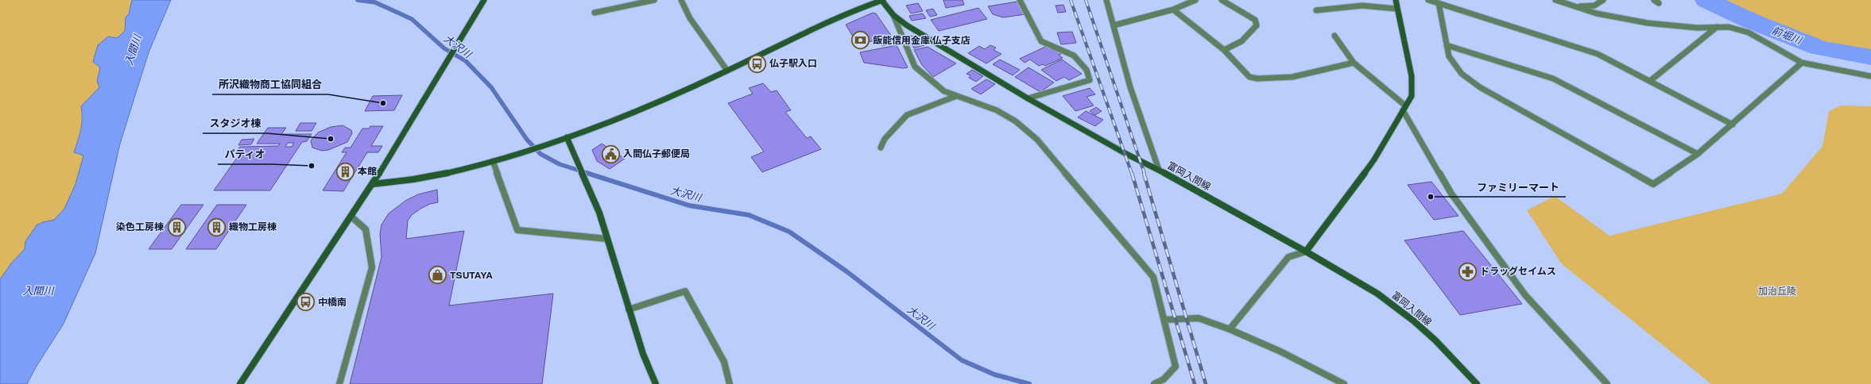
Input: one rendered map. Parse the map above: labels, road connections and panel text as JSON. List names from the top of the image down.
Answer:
{
  "streets": {
    "street": ["富岡入間線"]
  },
  "water": ["前堀川", "大沢川", "入間川"],
  "parks": ["加治丘陵"],
  "places": {
    "bank": ["飯能信用金庫 仏子支店"],
    "bus stop": ["仏子駅入口", "中橋南"],
    "other": [
      "所沢織物商工協同組合",
      "スタジオ棟",
      "パティオ",
      "ファミリーマート"
    ],
    "public building": ["入間仏子郵便局"],
    "building": ["本館", "染色工房棟", "織物工房棟"],
    "pharmacy": ["ドラッグセイムス"],
    "shop": ["TSUTAYA"]
  }
}
